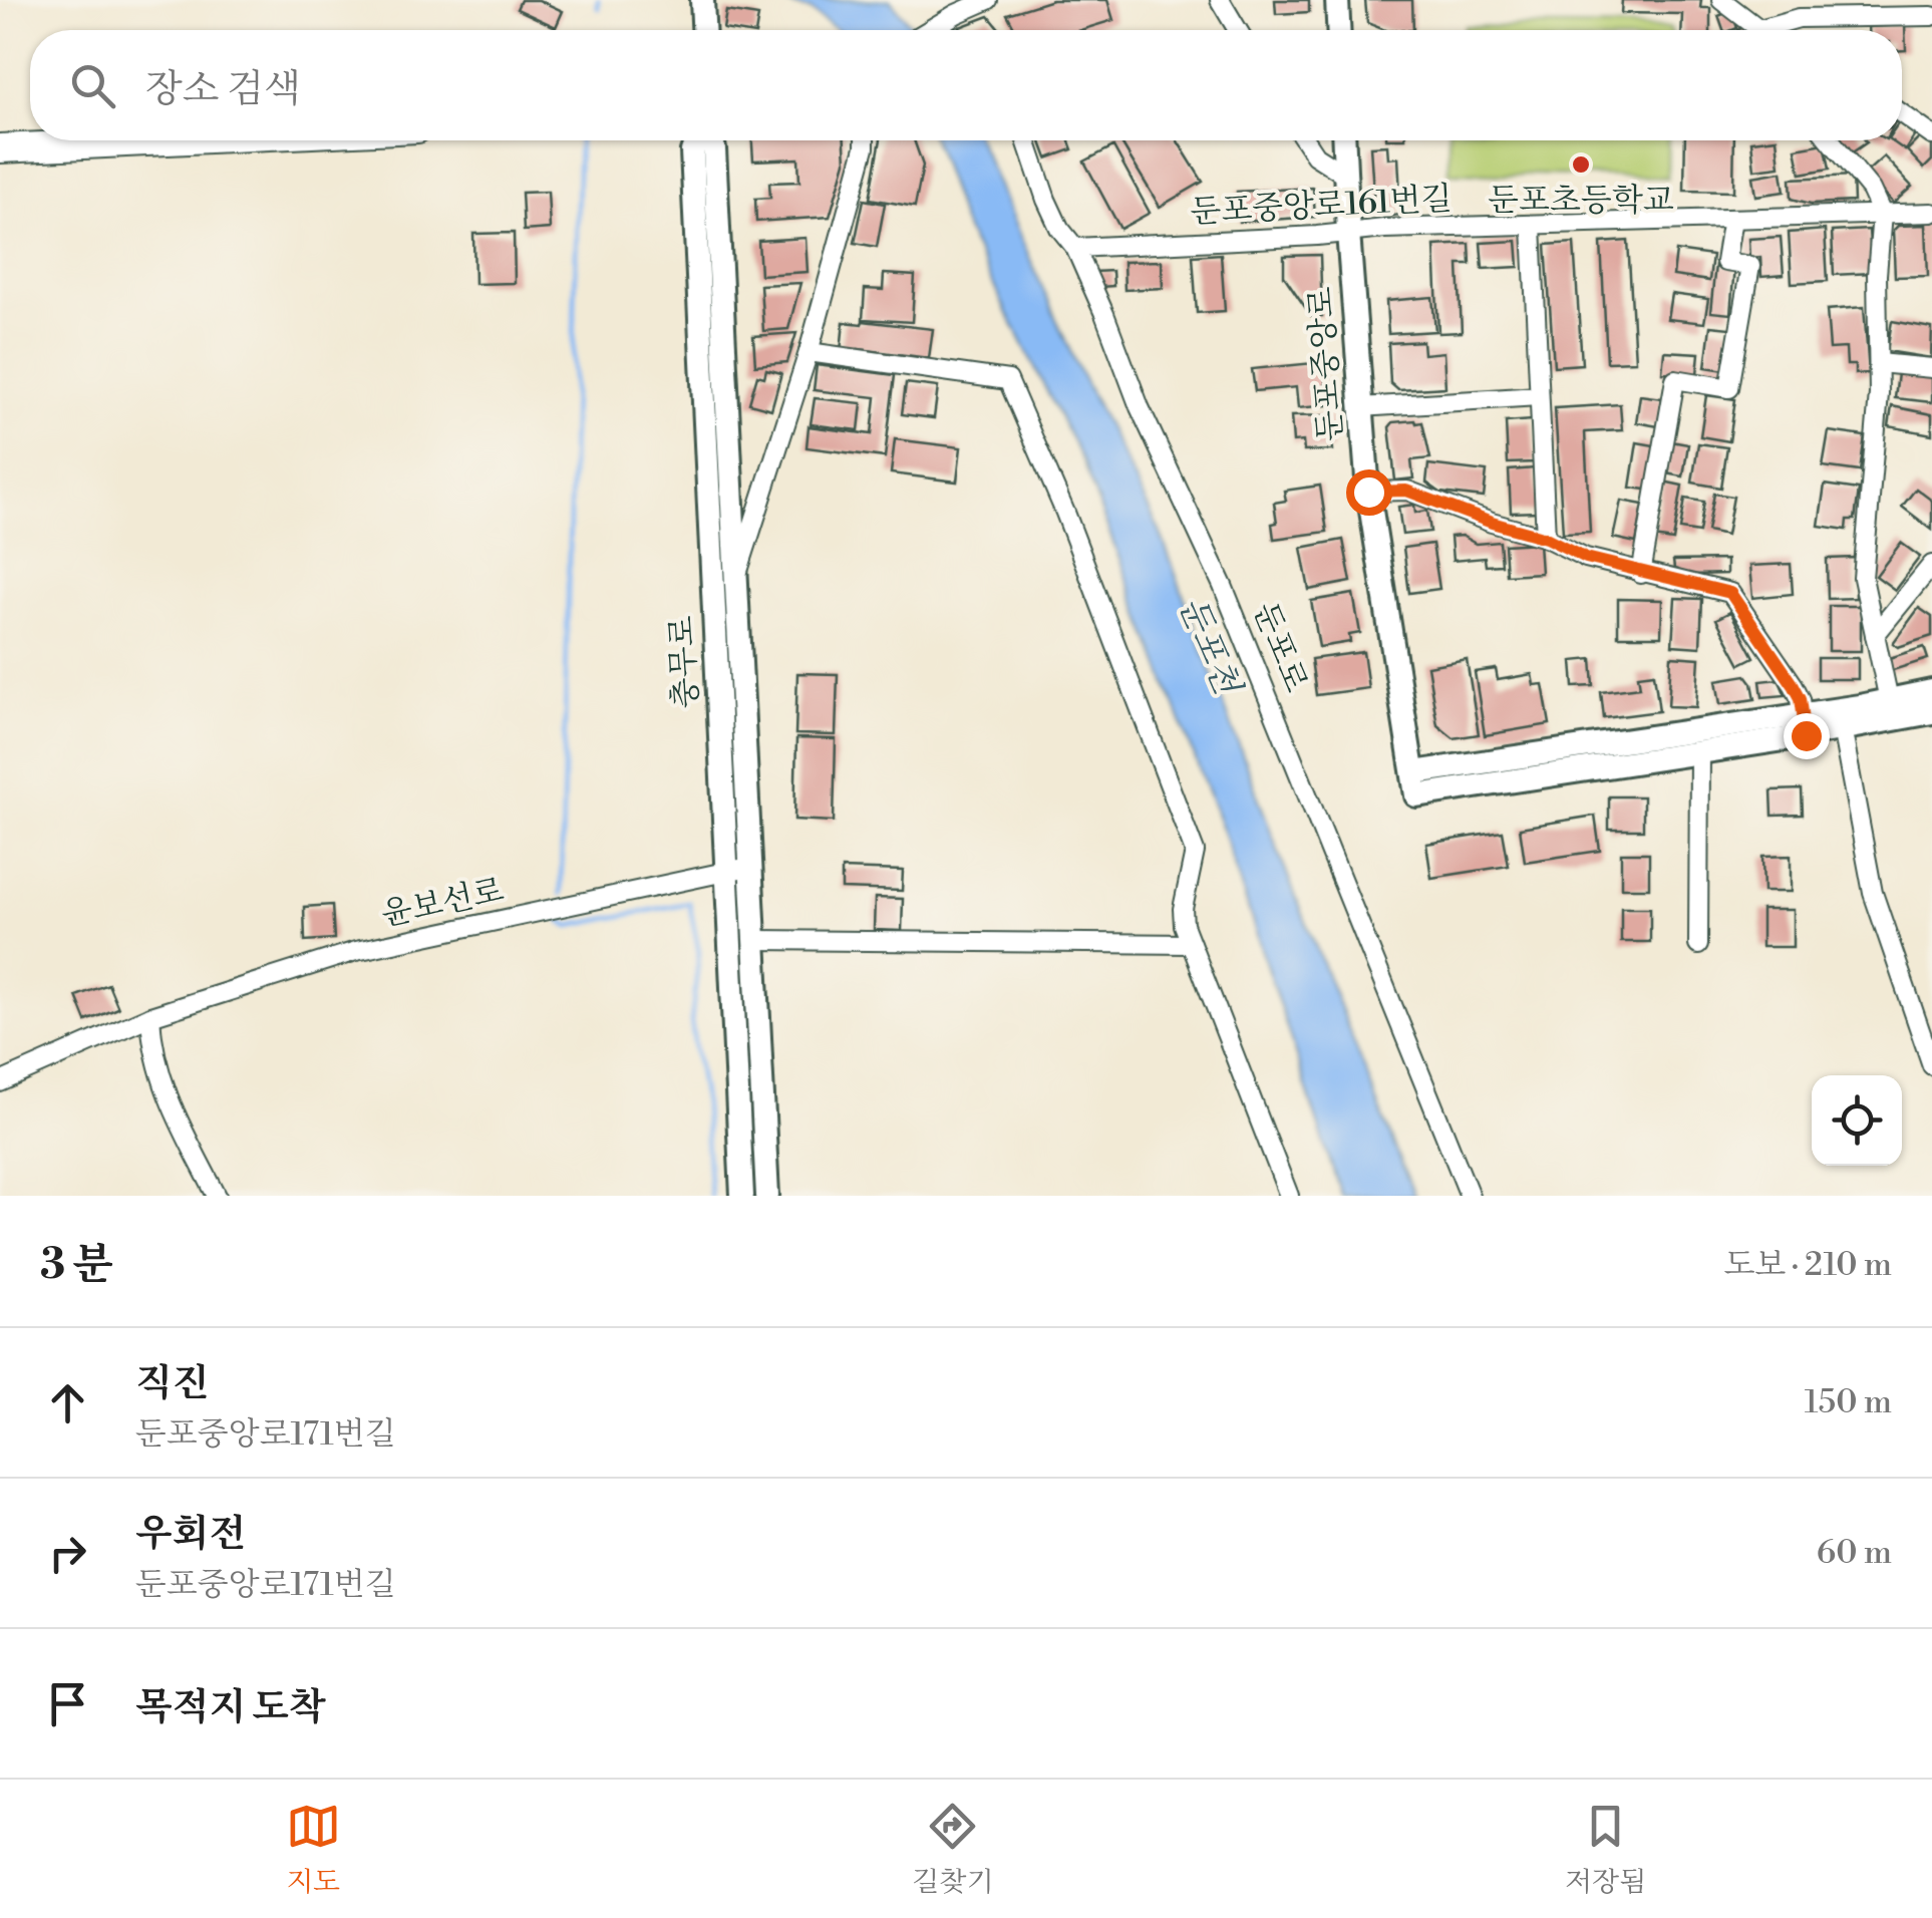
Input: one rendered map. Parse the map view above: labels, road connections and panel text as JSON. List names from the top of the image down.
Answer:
{
  "streets": {
    "street": [
      "둔포중앙로161번길",
      "둔포중앙로",
      "둔포로",
      "충무로",
      "윤보선로"
    ]
  },
  "crossings": [
    ["둔포중앙로161번길", "둔포중앙로"],
    ["둔포중앙로161번길", "둔포로"],
    ["충무로", "윤보선로"]
  ],
  "water": ["둔포천"],
  "places": ["둔포초등학교"],
  "page": {
    "search": "장소 검색",
    "heading": ["3 분", "도보 · 210 m"],
    "list": [
      ["직진", "둔포중앙로171번길", "150 m"],
      ["우회전", "둔포중앙로171번길", "60 m"],
      "목적지 도착"
    ],
    "nav": ["지도", "길찾기", "저장됨"]
  }
}
